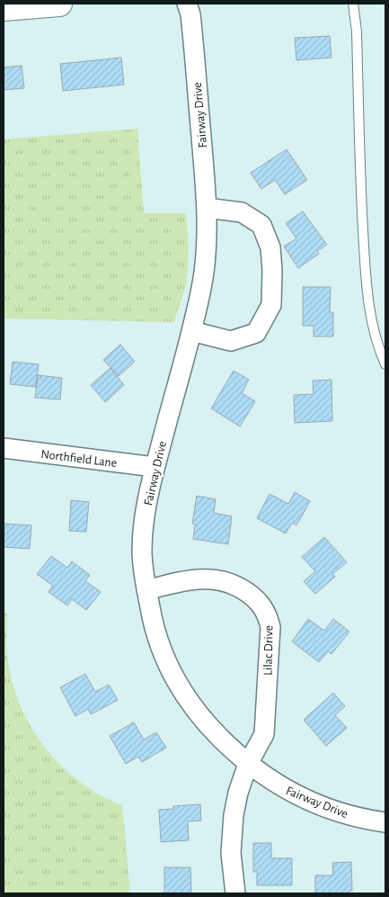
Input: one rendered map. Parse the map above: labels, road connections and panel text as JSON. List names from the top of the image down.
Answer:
{
  "streets": {
    "street": ["Fairway Drive", "Northfield Lane", "Lilac Drive"]
  },
  "crossings": [
    ["Fairway Drive", "Northfield Lane"],
    ["Fairway Drive", "Lilac Drive"]
  ]
}
